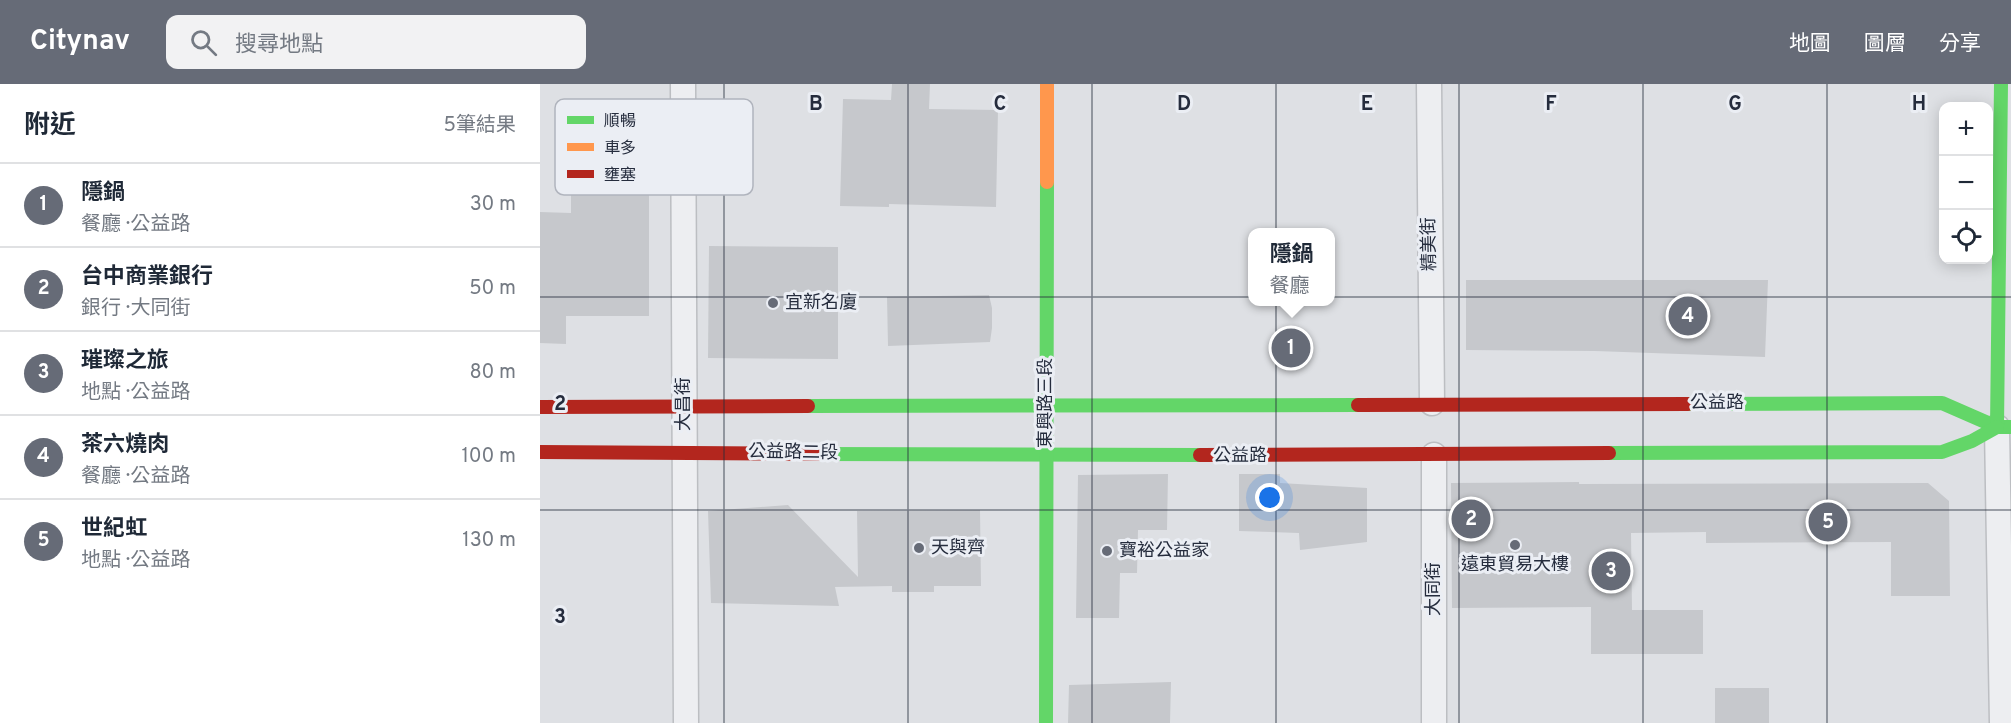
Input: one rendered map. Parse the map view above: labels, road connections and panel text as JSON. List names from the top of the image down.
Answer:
{
  "streets": {
    "main road": ["東興路三段", "公益路", "公益路二段"],
    "street": ["精美街", "大昌街", "大同街"]
  },
  "crossings": [
    ["精美街", "公益路"],
    ["東興路三段", "公益路"],
    ["東興路三段", "公益路二段"],
    ["公益路", "公益路二段"],
    ["公益路", "大同街"],
    ["大昌街", "公益路二段"]
  ],
  "places": [
    "宜新名廈",
    "遠東貿易大樓",
    "天與齊",
    "寶裕公益家"
  ],
  "legend": ["順暢", "車多", "壅塞"],
  "page": {
    "header": "Citynav",
    "search": "搜尋地點",
    "nav": ["地圖", "圖層", "分享"],
    "heading": ["附近", "5筆結果"],
    "map_buttons": ["+", "−"],
    "list": [
      {
        "mark": "1",
        "name": "隱鍋",
        "note": "餐廳 · 公益路",
        "value": "30 m"
      },
      {
        "mark": "2",
        "name": "台中商業銀行",
        "note": "銀行 · 大同街",
        "value": "50 m"
      },
      {
        "mark": "3",
        "name": "璀璨之旅",
        "note": "地點 · 公益路",
        "value": "80 m"
      },
      {
        "mark": "4",
        "name": "茶六燒肉",
        "note": "餐廳 · 公益路",
        "value": "100 m"
      },
      {
        "mark": "5",
        "name": "世紀虹",
        "note": "地點 · 公益路",
        "value": "130 m"
      }
    ],
    "popup": ["隱鍋", "餐廳"],
    "pins": [
      "4",
      "1",
      "2",
      "5",
      "3"
    ]
  },
  "grid": {
    "columns": [
      "B",
      "C",
      "D",
      "E",
      "F",
      "G",
      "H"
    ],
    "rows": ["2", "3"]
  }
}
